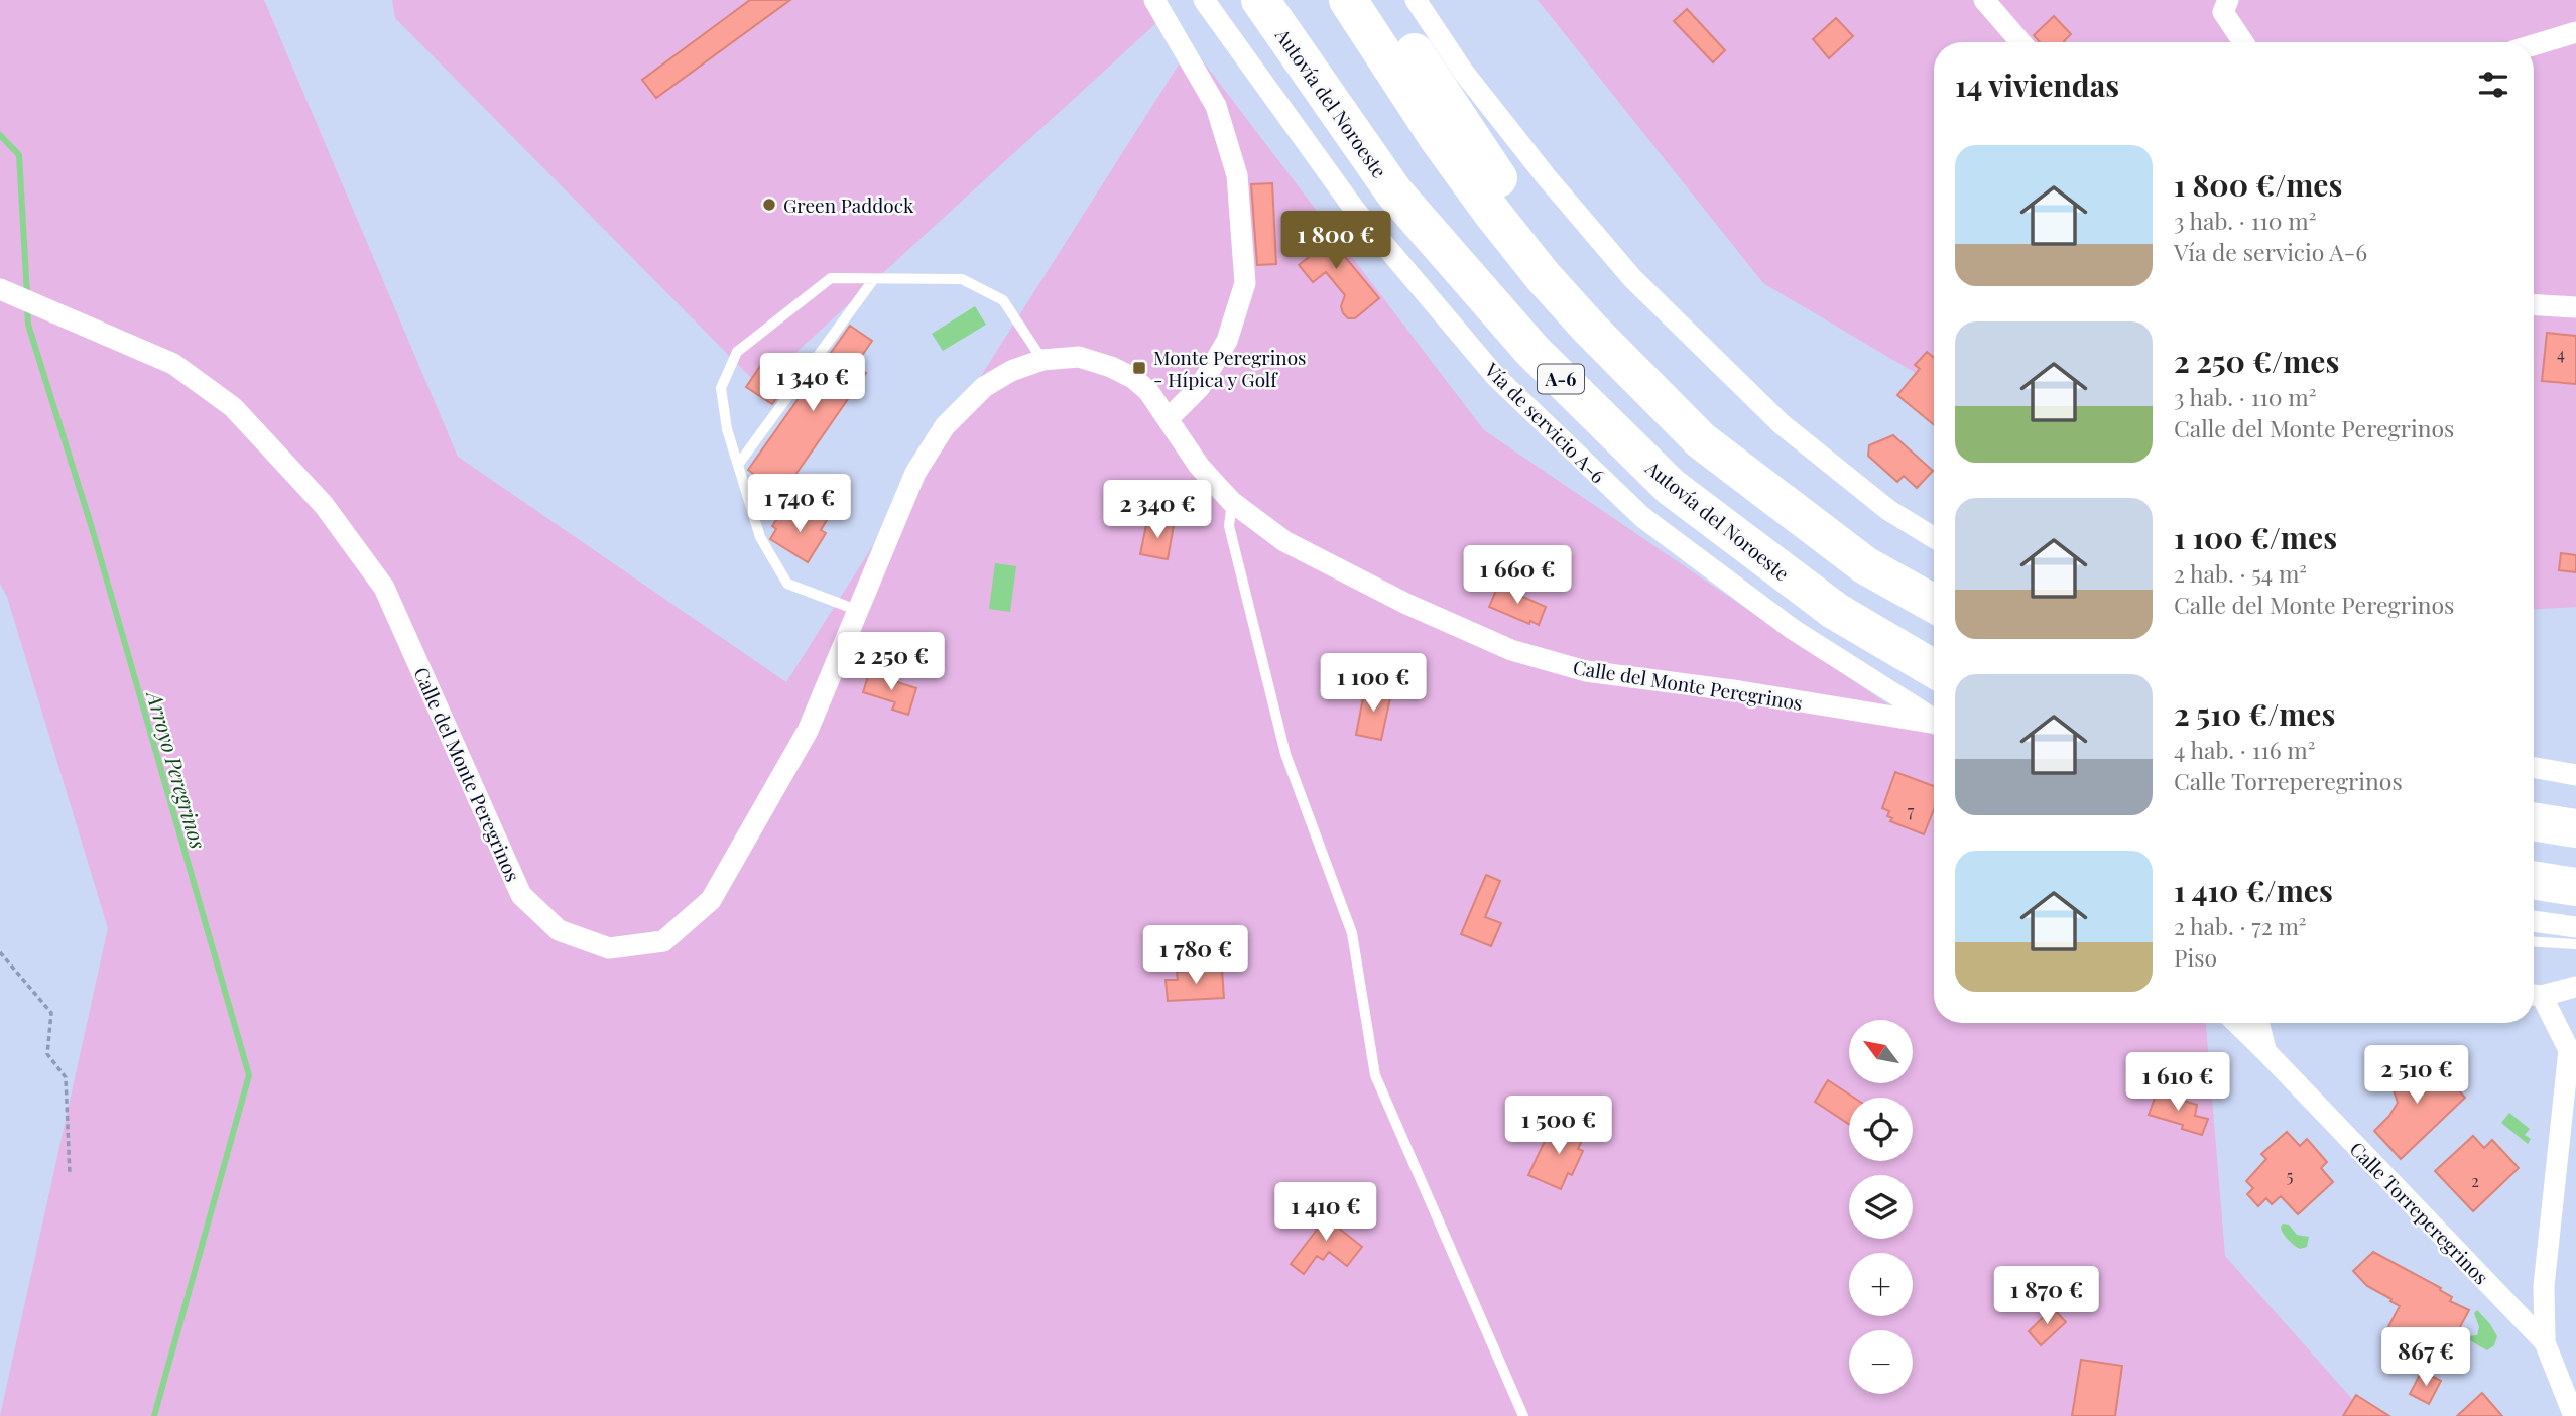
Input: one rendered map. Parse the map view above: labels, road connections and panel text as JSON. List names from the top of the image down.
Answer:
{
  "streets": {
    "highway": ["Autovía del Noroeste", "A-6"],
    "street": ["Vía de servicio A-6", "Calle del Monte Peregrinos", "Calle Torreperegrinos"]
  },
  "water": ["Arroyo Peregrinos"],
  "places": {
    "other": ["Green Paddock"],
    "transit": ["Monte Peregrinos - Hípica y Golf"]
  },
  "house_numbers": [
    "4",
    "7",
    "5",
    "2"
  ],
  "north": "top left",
  "page": {
    "heading": "14 viviendas",
    "list": [
      {
        "name": "1 800 €/mes",
        "note": "3 hab. · 110 m² · Vía de servicio A-6"
      },
      {
        "name": "2 250 €/mes",
        "note": "3 hab. · 110 m² · Calle del Monte Peregrinos"
      },
      {
        "name": "1 100 €/mes",
        "note": "2 hab. · 54 m² · Calle del Monte Peregrinos"
      },
      {
        "name": "2 510 €/mes",
        "note": "4 hab. · 116 m² · Calle Torreperegrinos"
      },
      {
        "name": "1 410 €/mes",
        "note": "2 hab. · 72 m² · Piso"
      }
    ],
    "price": [
      "1 800 €",
      "1 340 €",
      "1 740 €",
      "2 340 €",
      "1 660 €",
      "2 250 €",
      "1 100 €",
      "1 780 €",
      "2 510 €",
      "1 610 €",
      "1 500 €",
      "1 410 €",
      "1 870 €",
      "867 €"
    ],
    "map_buttons": ["+", "−"]
  }
}
